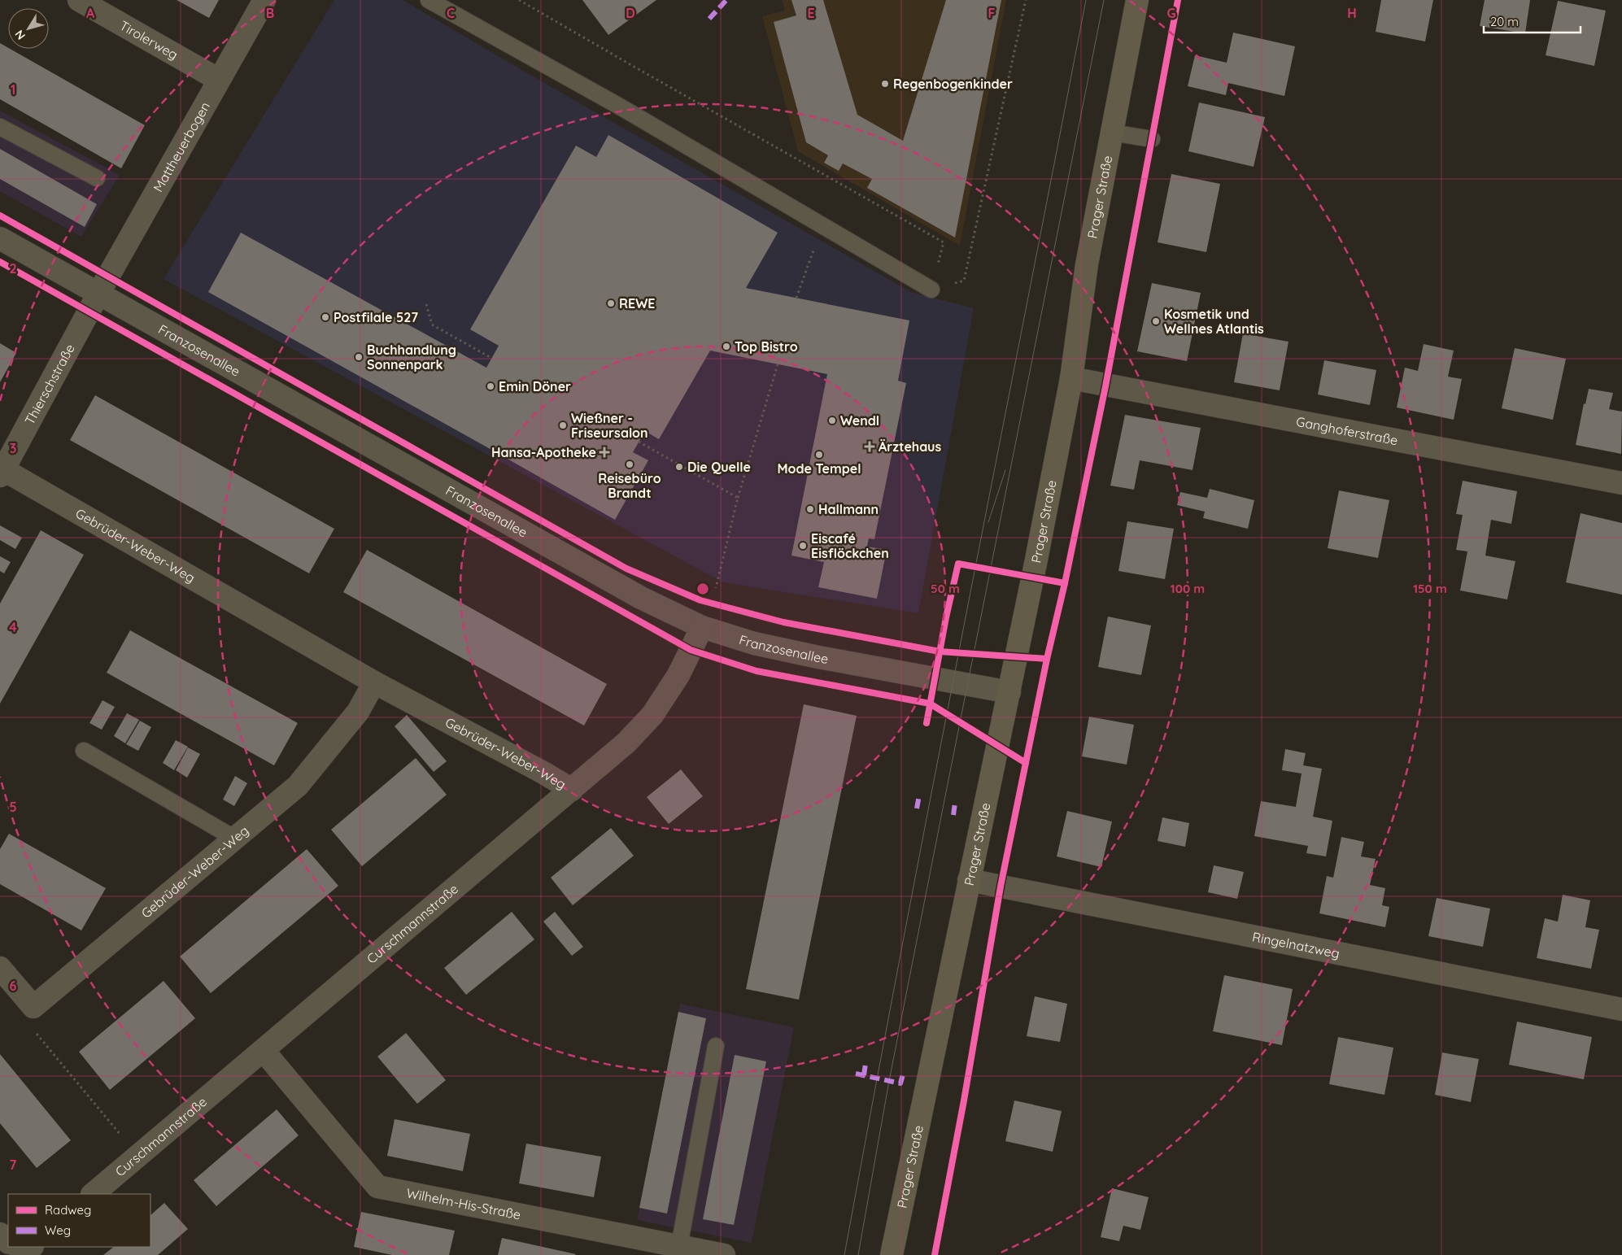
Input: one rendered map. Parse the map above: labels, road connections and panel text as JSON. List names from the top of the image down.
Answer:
{
  "streets": {
    "main road": ["Prager Straße"],
    "street": [
      "Tirolerweg",
      "Mattheuerbogen",
      "Franzosenallee",
      "Thierschstraße",
      "Ganghoferstraße",
      "Gebrüder-Weber-Weg",
      "Curschmannstraße",
      "Ringelnatzweg",
      "Wilhelm-His-Straße"
    ]
  },
  "crossings": [
    ["Tirolerweg", "Mattheuerbogen"],
    ["Mattheuerbogen", "Franzosenallee"],
    ["Mattheuerbogen", "Thierschstraße"],
    ["Prager Straße", "Franzosenallee"],
    ["Prager Straße", "Ganghoferstraße"],
    ["Prager Straße", "Ringelnatzweg"],
    ["Franzosenallee", "Thierschstraße"],
    ["Franzosenallee", "Curschmannstraße"],
    ["Thierschstraße", "Gebrüder-Weber-Weg"],
    ["Gebrüder-Weber-Weg", "Curschmannstraße"],
    ["Curschmannstraße", "Wilhelm-His-Straße"]
  ],
  "places": {
    "other": [
      "Regenbogenkinder",
      "REWE",
      "Postfilale 527",
      "Kosmetik und Wellnes Atlantis",
      "Top Bistro",
      "Buchhandlung Sonnenpark",
      "Emin Döner",
      "Wendl",
      "Wießner - Friseursalon",
      "Mode Tempel",
      "Reisebüro Brandt",
      "Die Quelle",
      "Hallmann",
      "Eiscafé Eisflöckchen"
    ],
    "health": ["Ärztehaus", "Hansa-Apotheke"]
  },
  "legend": ["Radweg", "Weg"],
  "scale_bar": "20 m",
  "north": "bottom left",
  "grid": {
    "columns": [
      "A",
      "B",
      "C",
      "D",
      "E",
      "F",
      "G",
      "H"
    ],
    "rows": [
      "1",
      "2",
      "3",
      "4",
      "5",
      "6",
      "7"
    ]
  },
  "rings": ["50 m", "100 m", "150 m"]
}
